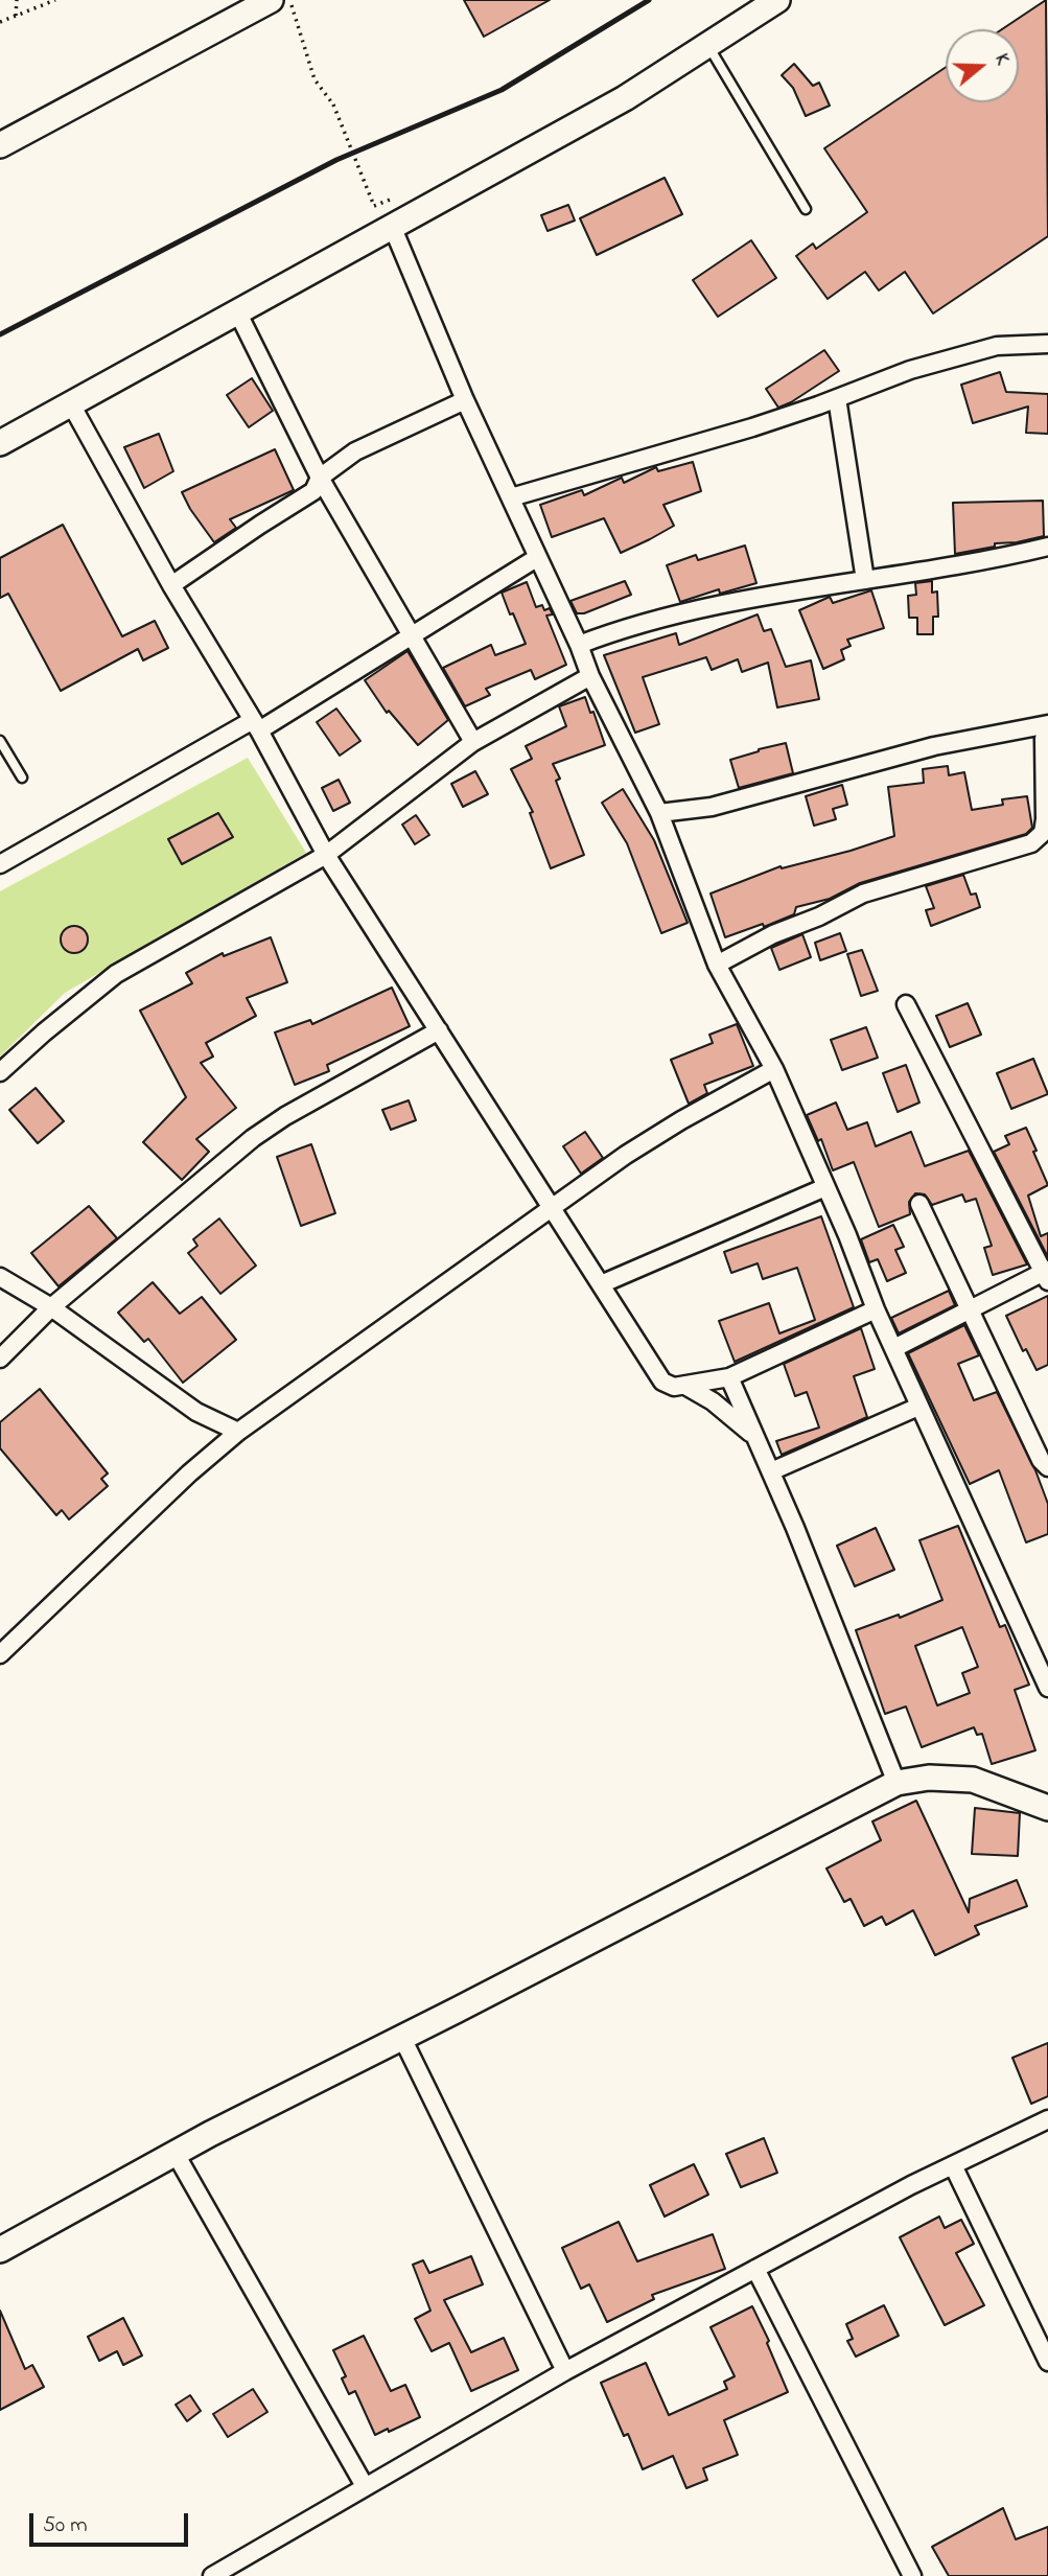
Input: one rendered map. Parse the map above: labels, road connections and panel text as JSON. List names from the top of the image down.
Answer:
{
  "scale_bar": "50 m",
  "north": "right"
}
